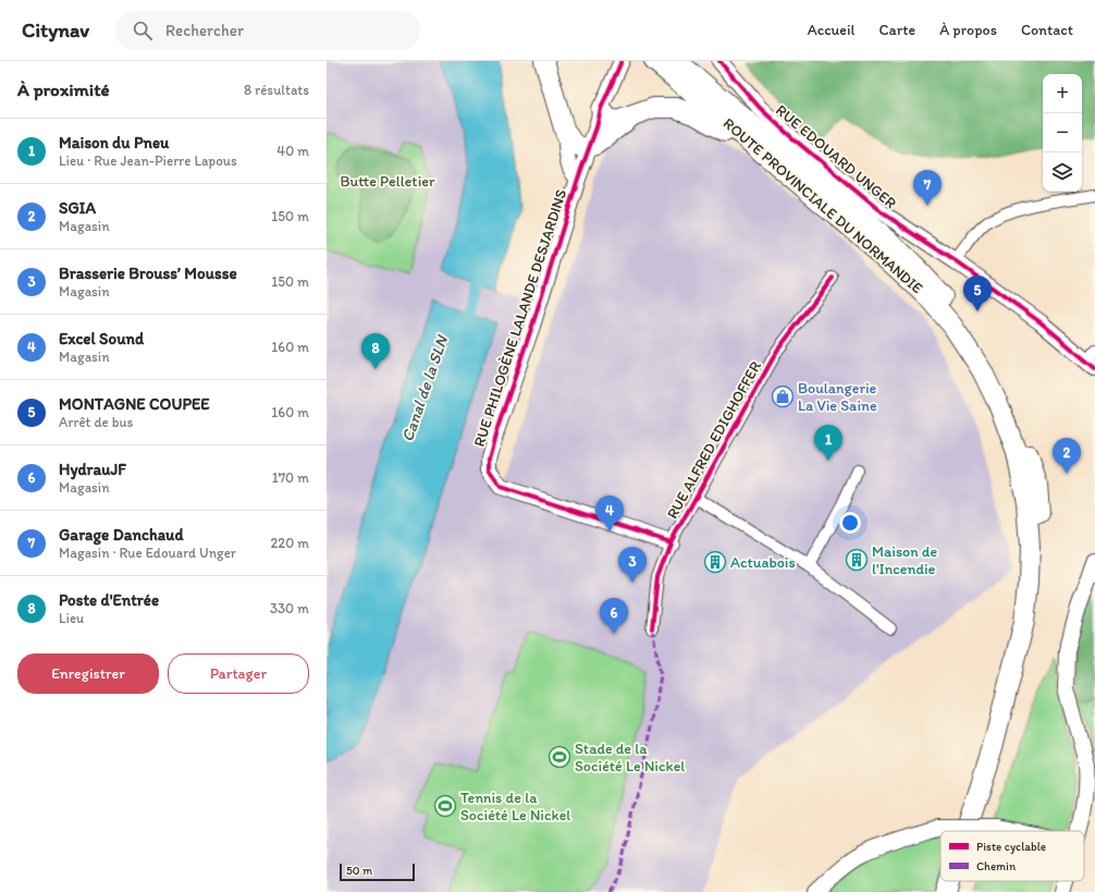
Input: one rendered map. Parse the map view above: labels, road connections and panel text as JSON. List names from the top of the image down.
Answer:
{
  "streets": {
    "highway": ["ROUTE PROVINCIALE DU NORMANDIE"],
    "street": ["RUE EDOUARD UNGER", "RUE PHILOGÈNE LALANDE DESJARDINS", "RUE ALFRED EDIGHOFFER"]
  },
  "crossings": [
    ["RUE PHILOGÈNE LALANDE DESJARDINS", "RUE ALFRED EDIGHOFFER"]
  ],
  "water": ["Canal de la SLN"],
  "parks": ["Butte Pelletier"],
  "places": {
    "shop": ["Boulangerie La Vie Saine"],
    "building": ["Maison de l'Incendie", "Actuabois"],
    "sports": ["Stade de la Société Le Nickel", "Tennis de la Société Le Nickel"]
  },
  "legend": ["Piste cyclable", "Chemin"],
  "scale_bar": "50 m",
  "page": {
    "header": "Citynav",
    "search": "Rechercher",
    "nav": [
      "Accueil",
      "Carte",
      "À propos",
      "Contact"
    ],
    "heading": ["À proximité", "8 résultats"],
    "map_buttons": ["+", "−"],
    "list": [
      {
        "mark": "1",
        "name": "Maison du Pneu",
        "note": "Lieu · Rue Jean-Pierre Lapous",
        "value": "40 m"
      },
      {
        "mark": "2",
        "name": "SGIA",
        "note": "Magasin",
        "value": "150 m"
      },
      {
        "mark": "3",
        "name": "Brasserie Brouss’ Mousse",
        "note": "Magasin",
        "value": "150 m"
      },
      {
        "mark": "4",
        "name": "Excel Sound",
        "note": "Magasin",
        "value": "160 m"
      },
      {
        "mark": "5",
        "name": "MONTAGNE COUPEE",
        "note": "Arrêt de bus",
        "value": "160 m"
      },
      {
        "mark": "6",
        "name": "HydrauJF",
        "note": "Magasin",
        "value": "170 m"
      },
      {
        "mark": "7",
        "name": "Garage Danchaud",
        "note": "Magasin · Rue Edouard Unger",
        "value": "220 m"
      },
      {
        "mark": "8",
        "name": "Poste d'Entrée",
        "note": "Lieu",
        "value": "330 m"
      }
    ],
    "pins": [
      "7",
      "5",
      "8",
      "1",
      "2",
      "4",
      "3",
      "6"
    ],
    "buttons": ["Enregistrer", "Partager"],
    "scale": "50 m"
  }
}
